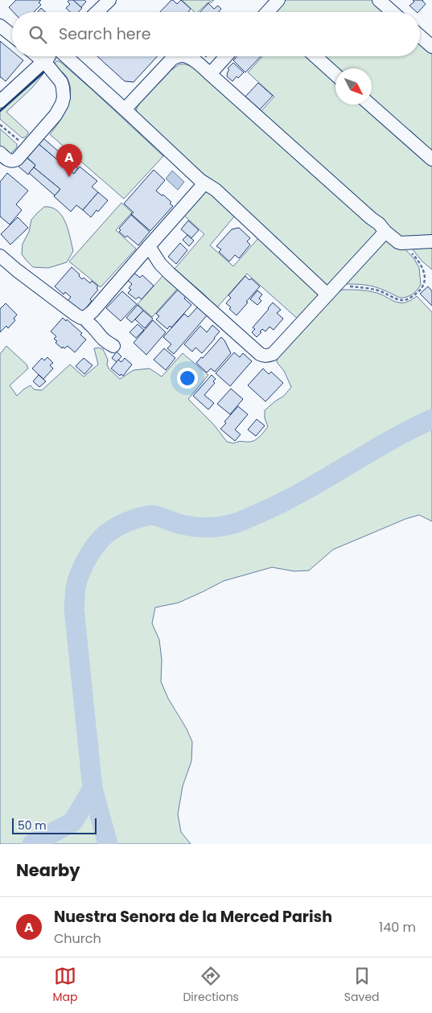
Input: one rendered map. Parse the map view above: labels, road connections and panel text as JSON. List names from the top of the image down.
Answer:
{
  "scale_bar": "50 m",
  "north": "bottom right",
  "page": {
    "search": "Search here",
    "pins": "A",
    "scale": "50 m",
    "heading": "Nearby",
    "list": [
      {
        "mark": "A",
        "name": "Nuestra Senora de la Merced Parish",
        "note": "Church",
        "value": "140 m"
      }
    ],
    "nav": ["Map", "Directions", "Saved"]
  }
}
